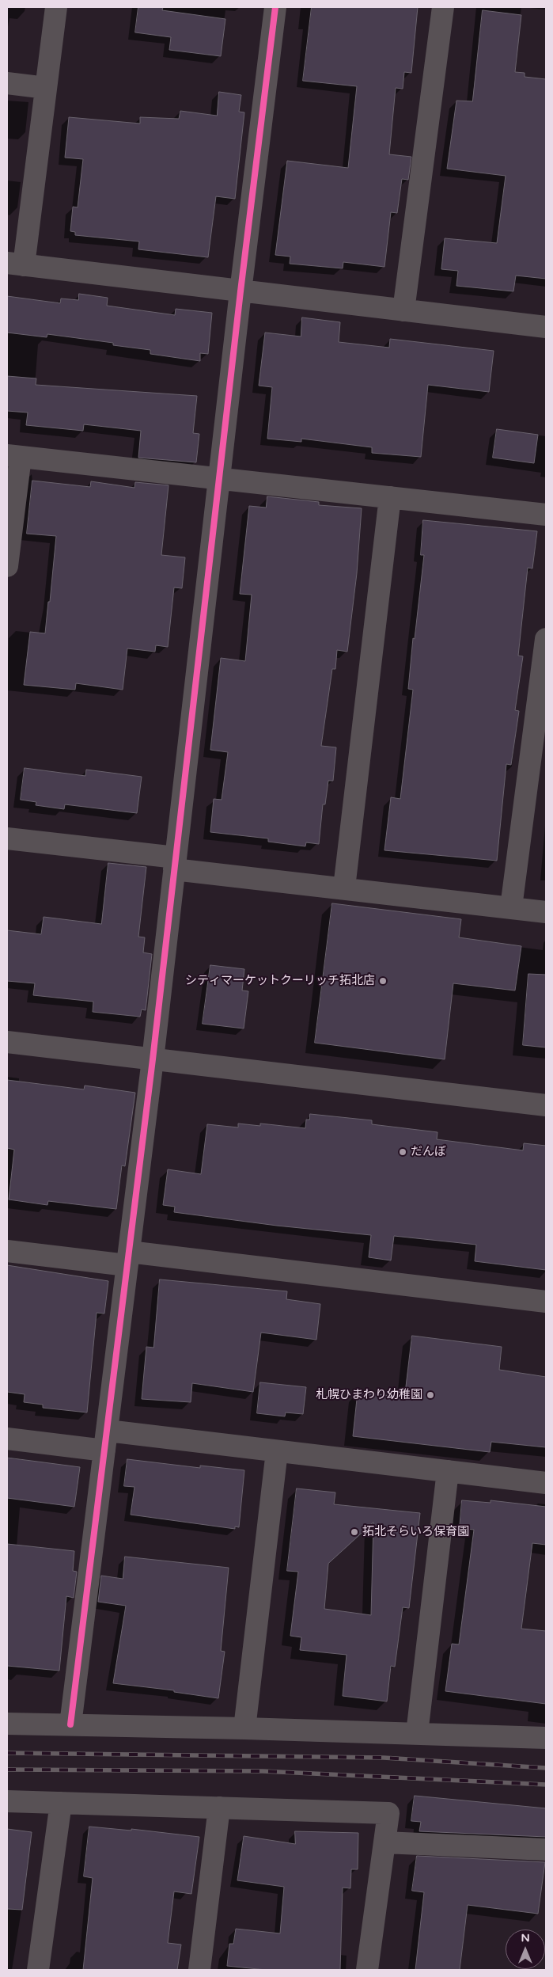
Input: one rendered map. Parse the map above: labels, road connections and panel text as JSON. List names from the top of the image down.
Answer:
{
  "places": [
    "シティマーケットクーリッチ拓北店",
    "だんぼ",
    "札幌ひまわり幼稚園",
    "拓北そらいろ保育園"
  ],
  "north": "top"
}
